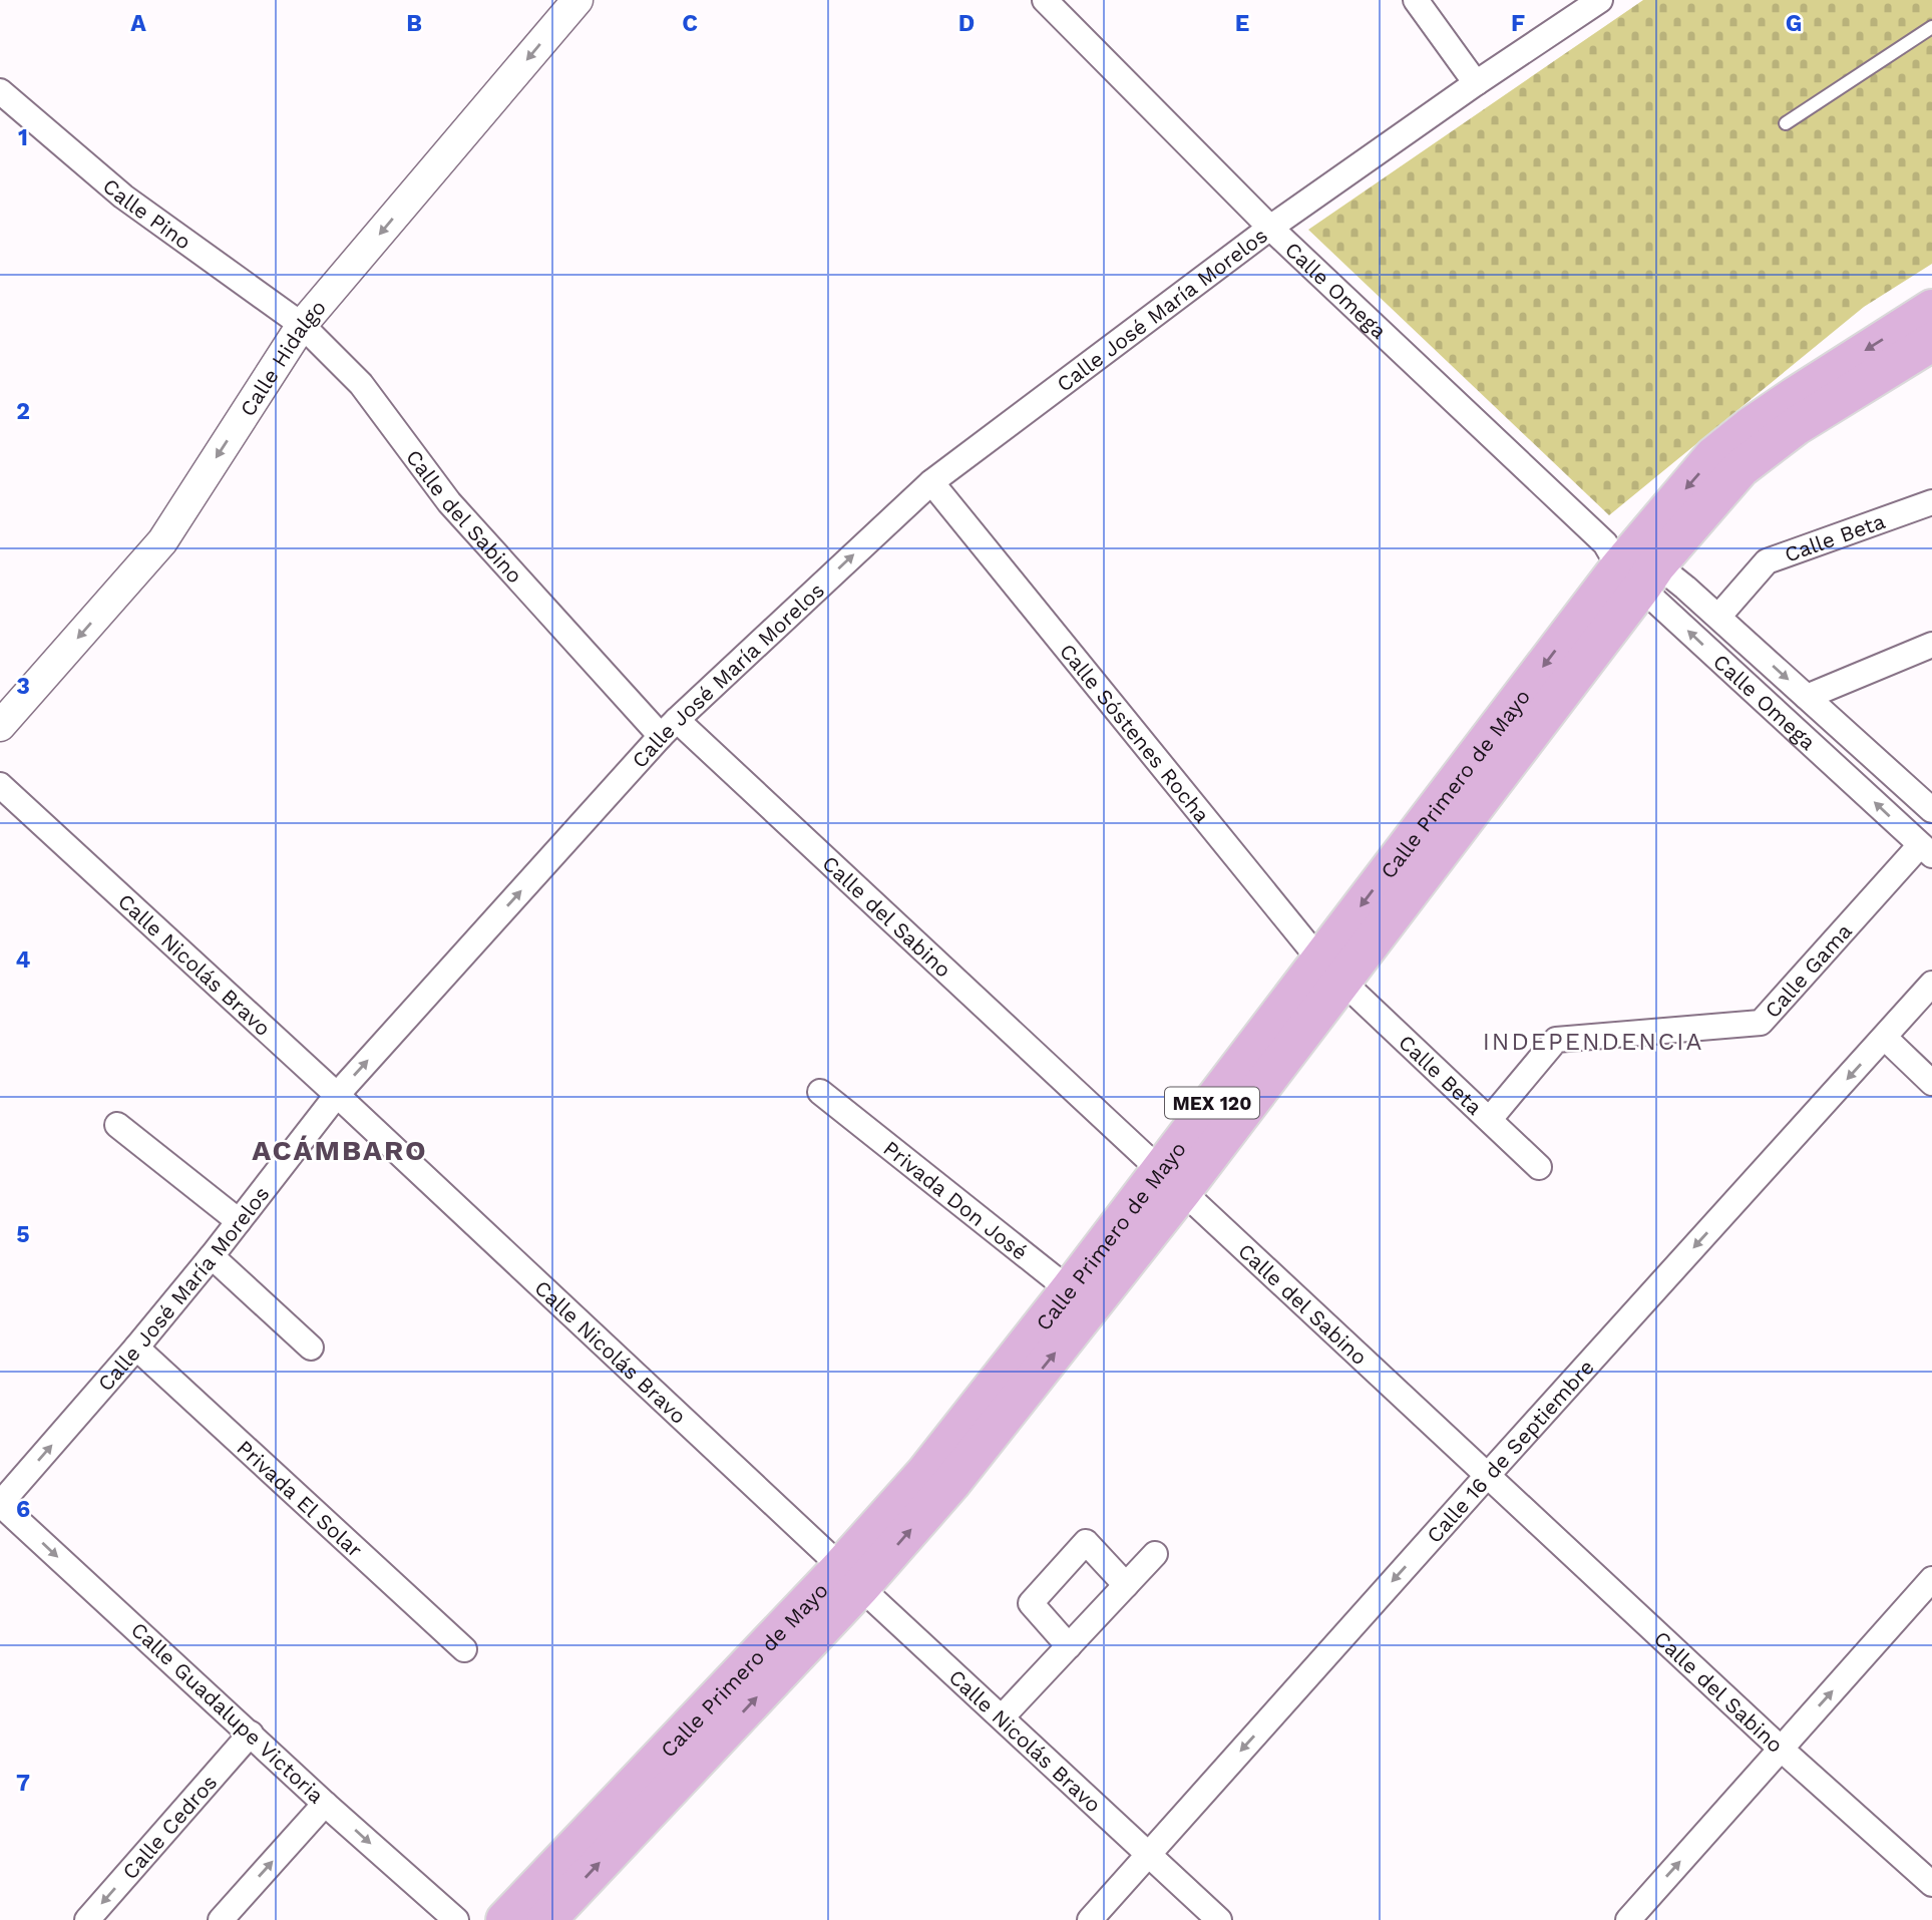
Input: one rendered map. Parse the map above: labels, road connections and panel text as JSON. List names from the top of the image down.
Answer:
{
  "streets": {
    "main road": ["Calle Primero de Mayo", "MEX 120"],
    "street": [
      "Calle Pino",
      "Calle Omega",
      "Calle José María Morelos",
      "Calle Hidalgo",
      "Calle del Sabino",
      "Calle Beta",
      "Calle Sóstenes Rocha",
      "Calle Nicolás Bravo",
      "Calle Gama",
      "Privada Don José",
      "Calle 16 de Septiembre",
      "Privada El Solar",
      "Calle Guadalupe Victoria",
      "Calle Cedros"
    ]
  },
  "crossings": [
    ["Calle Pino", "Calle Hidalgo"],
    ["Calle Pino", "Calle del Sabino"],
    ["Calle Omega", "Calle José María Morelos"],
    ["Calle Omega", "Calle Beta"],
    ["Calle Omega", "Calle Primero de Mayo"],
    ["Calle Omega", "Calle Gama"],
    ["Calle José María Morelos", "Calle del Sabino"],
    ["Calle José María Morelos", "Calle Sóstenes Rocha"],
    ["Calle José María Morelos", "Calle Nicolás Bravo"],
    ["Calle José María Morelos", "Privada El Solar"],
    ["Calle José María Morelos", "Calle Guadalupe Victoria"],
    ["Calle Hidalgo", "Calle del Sabino"],
    ["Calle del Sabino", "Calle Primero de Mayo"],
    ["Calle del Sabino", "Calle 16 de Septiembre"],
    ["Calle Beta", "Calle Sóstenes Rocha"],
    ["Calle Beta", "Calle Primero de Mayo"],
    ["Calle Beta", "Calle Gama"],
    ["Calle Sóstenes Rocha", "Calle Primero de Mayo"],
    ["Calle Primero de Mayo", "Calle Nicolás Bravo"],
    ["Calle Primero de Mayo", "Privada Don José"],
    ["Calle Nicolás Bravo", "Calle 16 de Septiembre"],
    ["Calle Guadalupe Victoria", "Calle Cedros"]
  ],
  "one_way": [
    "Calle José María Morelos",
    "Calle Hidalgo",
    "Calle 16 de Septiembre",
    "Calle Guadalupe Victoria"
  ],
  "districts": ["INDEPENDENCIA", "ACÁMBARO"],
  "grid": {
    "columns": [
      "A",
      "B",
      "C",
      "D",
      "E",
      "F",
      "G"
    ],
    "rows": [
      "1",
      "2",
      "3",
      "4",
      "5",
      "6",
      "7"
    ]
  }
}
